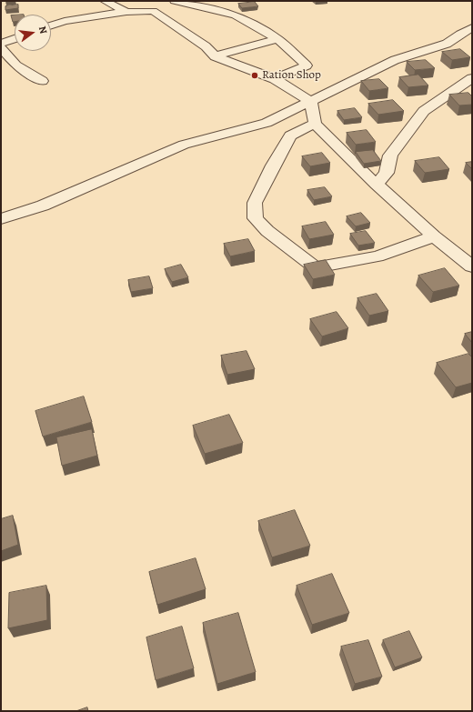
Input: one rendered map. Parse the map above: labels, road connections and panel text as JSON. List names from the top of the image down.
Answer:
{
  "places": ["Ration Shop"],
  "north": "right"
}
